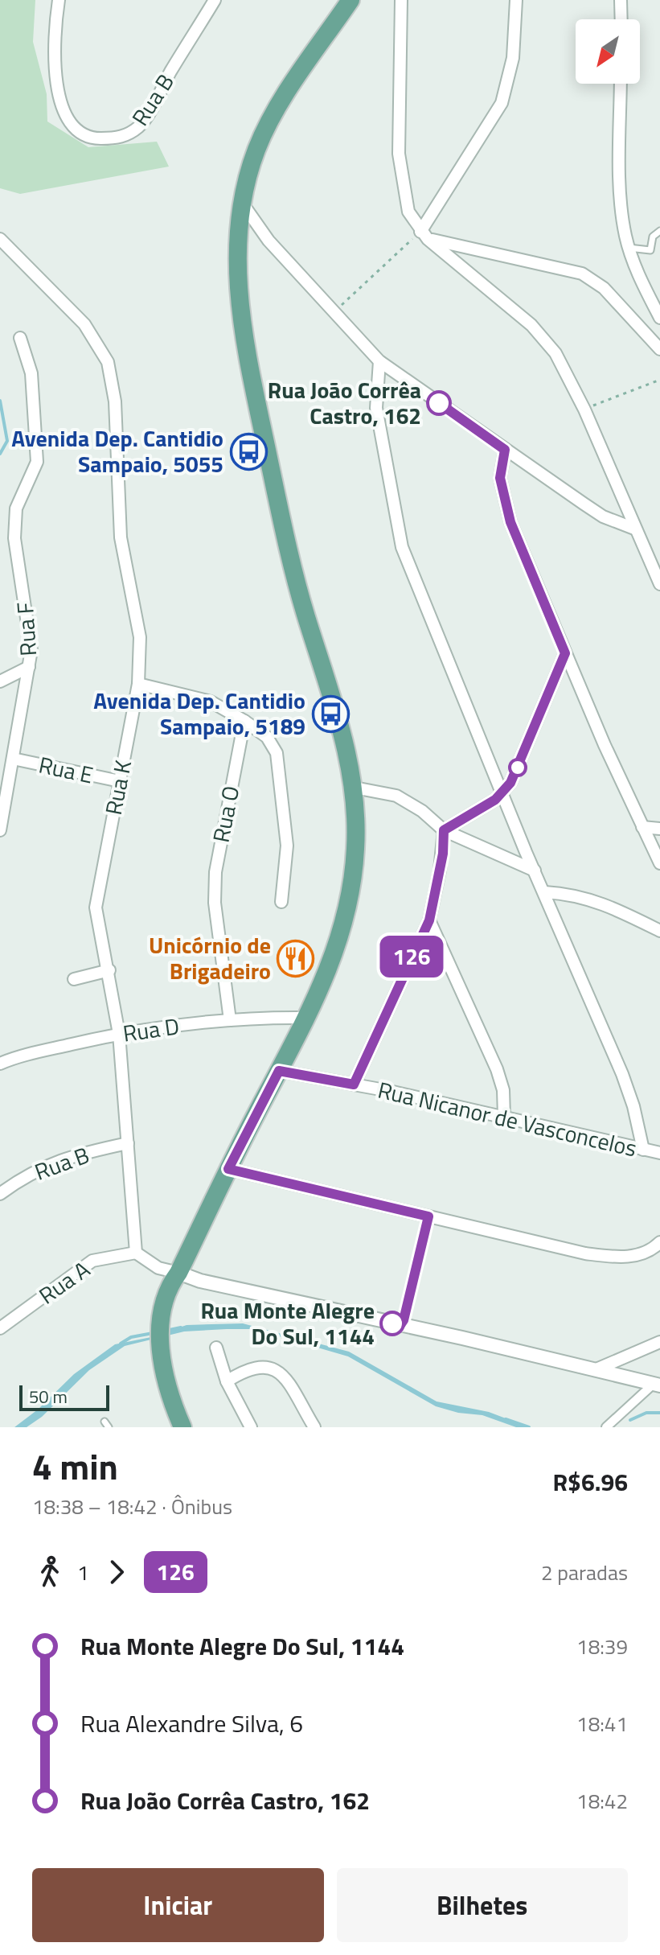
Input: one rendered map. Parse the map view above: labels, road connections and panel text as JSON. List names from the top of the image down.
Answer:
{
  "streets": {
    "street": [
      "Rua B",
      "Rua F",
      "Rua E",
      "Rua K",
      "Rua O",
      "Rua D",
      "Rua Nicanor de Vasconcelos",
      "Rua A"
    ]
  },
  "crossings": [
    ["Rua B", "Rua K"],
    ["Rua F", "Rua E"],
    ["Rua E", "Rua K"],
    ["Rua K", "Rua D"],
    ["Rua K", "Rua A"],
    ["Rua O", "Rua D"]
  ],
  "places": {
    "other": ["Rua João Corrêa Castro, 162", "Rua Monte Alegre Do Sul, 1144"],
    "bus stop": ["Avenida Dep. Cantidio Sampaio, 5055", "Avenida Dep. Cantidio Sampaio, 5189"],
    "restaurant": ["Unicórnio de Brigadeiro"]
  },
  "lines": ["bus line 126"],
  "scale_bar": "50 m",
  "north": "bottom left",
  "page": {
    "on_map": "126",
    "scale": "50 m",
    "heading": ["4 min", "18:38 – 18:42 · Ônibus", "R$6.96"],
    "legs": ["1", "126", "2 paradas"],
    "list": [
      {
        "name": "Rua Monte Alegre Do Sul, 1144",
        "value": "18:39"
      },
      {
        "name": "Rua Alexandre Silva, 6",
        "value": "18:41"
      },
      {
        "name": "Rua João Corrêa Castro, 162",
        "value": "18:42"
      }
    ],
    "buttons": ["Iniciar", "Bilhetes"]
  }
}
